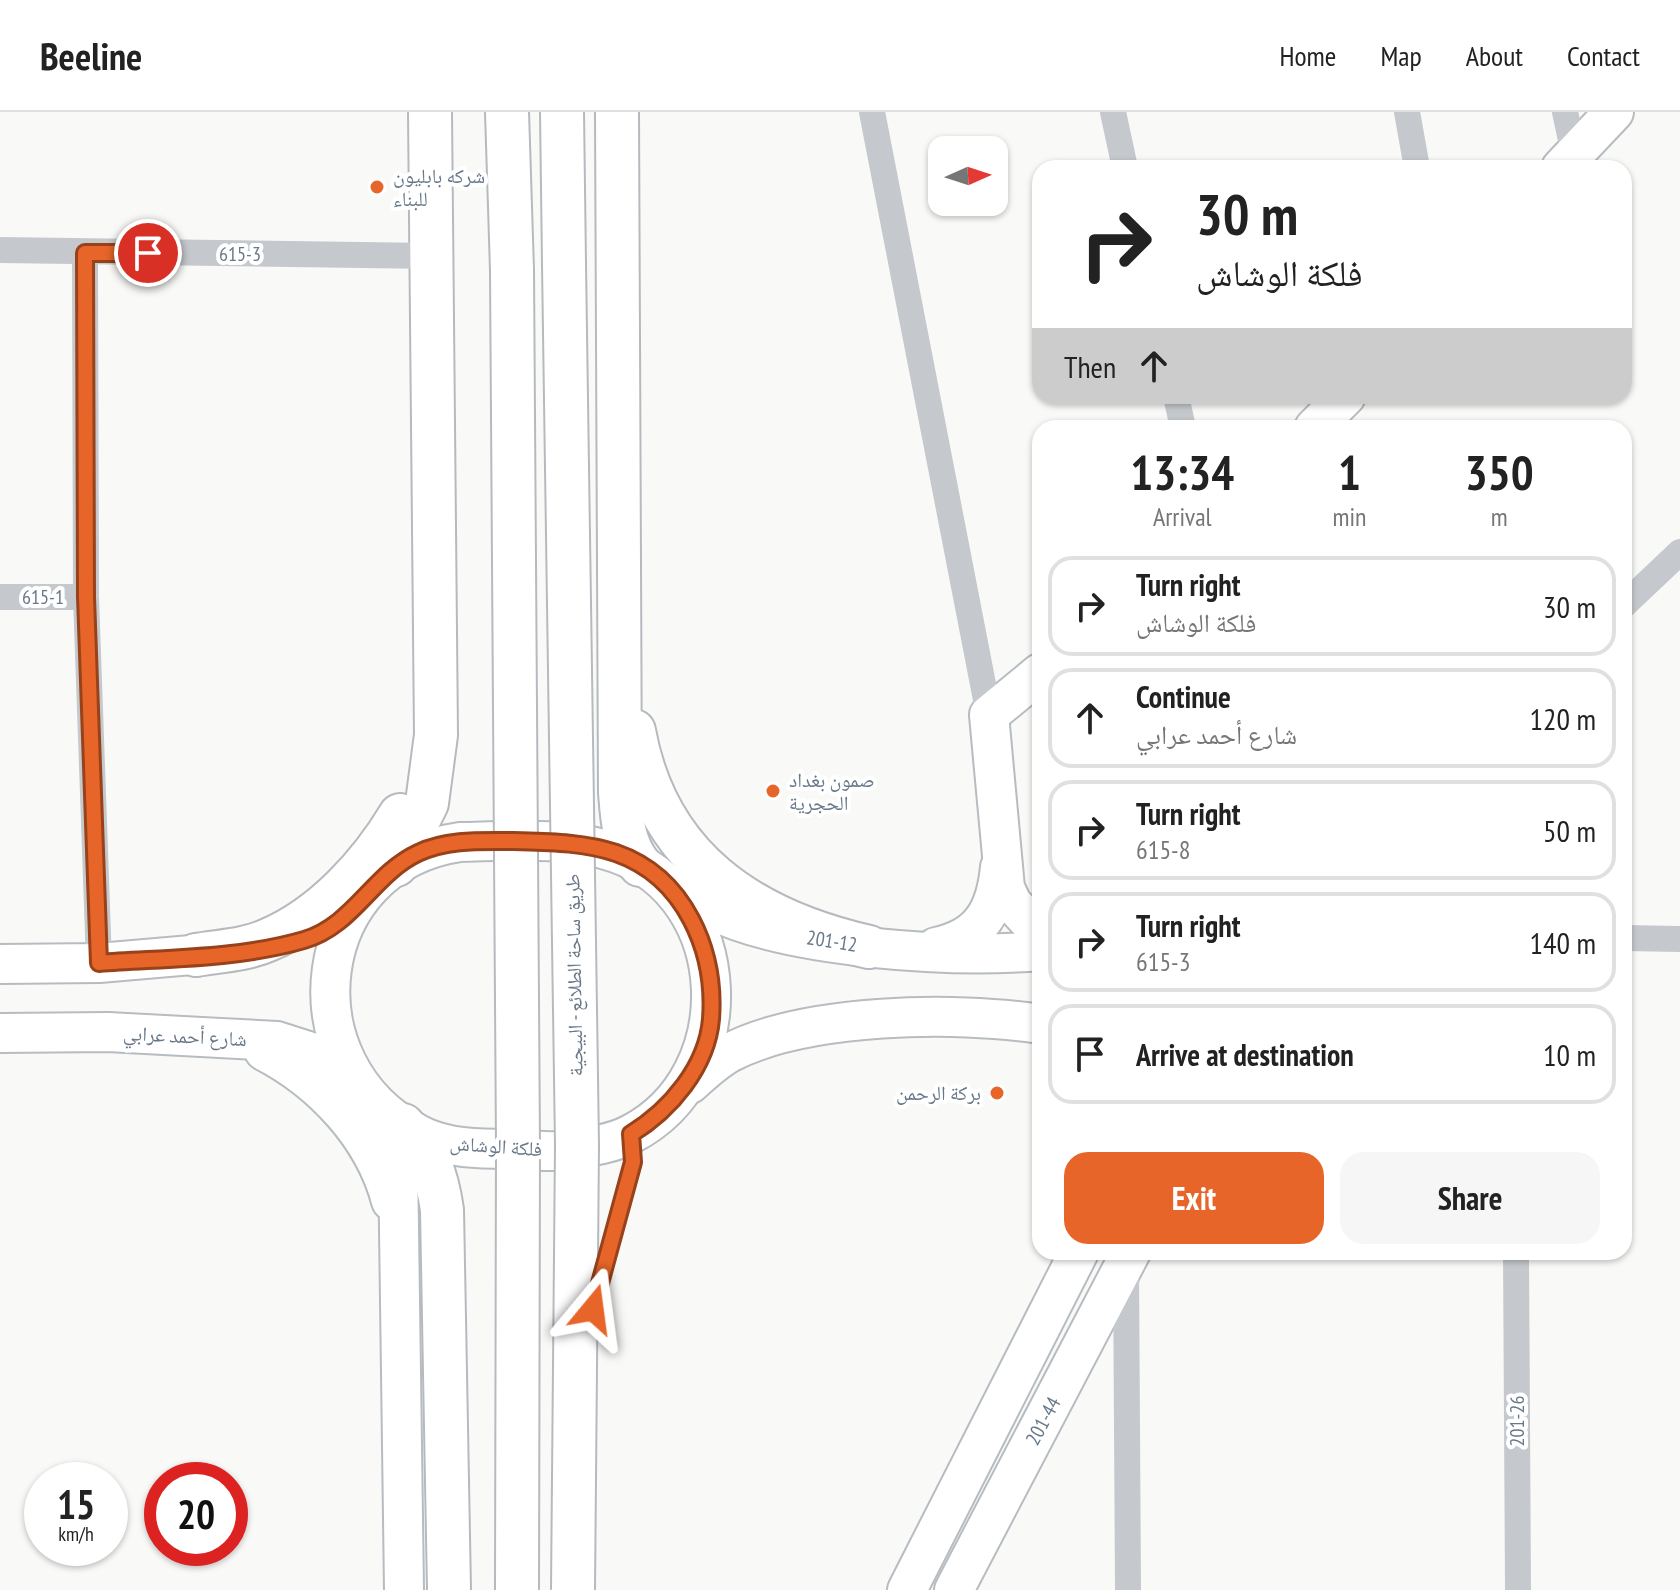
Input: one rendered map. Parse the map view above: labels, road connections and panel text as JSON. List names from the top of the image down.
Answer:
{
  "streets": {
    "main road": [
      "201-12",
      "طريق ساحة الطلائع - البيجية",
      "شارع أحمد عرابي",
      "فلكة الوشاش",
      "201-44"
    ],
    "street": ["615-3", "615-1", "201-26"]
  },
  "crossings": [
    ["201-12", "فلكة الوشاش"],
    ["شارع أحمد عرابي", "فلكة الوشاش"]
  ],
  "places": ["شركه بابليون للبناء", "صمون بغداد الحجرية", "بركة الرحمن"],
  "north": "right",
  "page": {
    "header": "Beeline",
    "nav": [
      "Home",
      "Map",
      "About",
      "Contact"
    ],
    "turn": ["30 m", "فلكة الوشاش"],
    "then": "Then",
    "eta": [
      "13:34",
      "Arrival",
      "1",
      "min",
      "350",
      "m"
    ],
    "list": [
      {
        "name": "Turn right",
        "note": "فلكة الوشاش",
        "value": "30 m"
      },
      {
        "name": "Continue",
        "note": "شارع أحمد عرابي",
        "value": "120 m"
      },
      {
        "name": "Turn right",
        "note": "615-8",
        "value": "50 m"
      },
      {
        "name": "Turn right",
        "note": "615-3",
        "value": "140 m"
      },
      {
        "name": "Arrive at destination",
        "value": "10 m"
      }
    ],
    "buttons": ["Exit", "Share"],
    "speed": "15 km/h",
    "limit": "20"
  }
}
